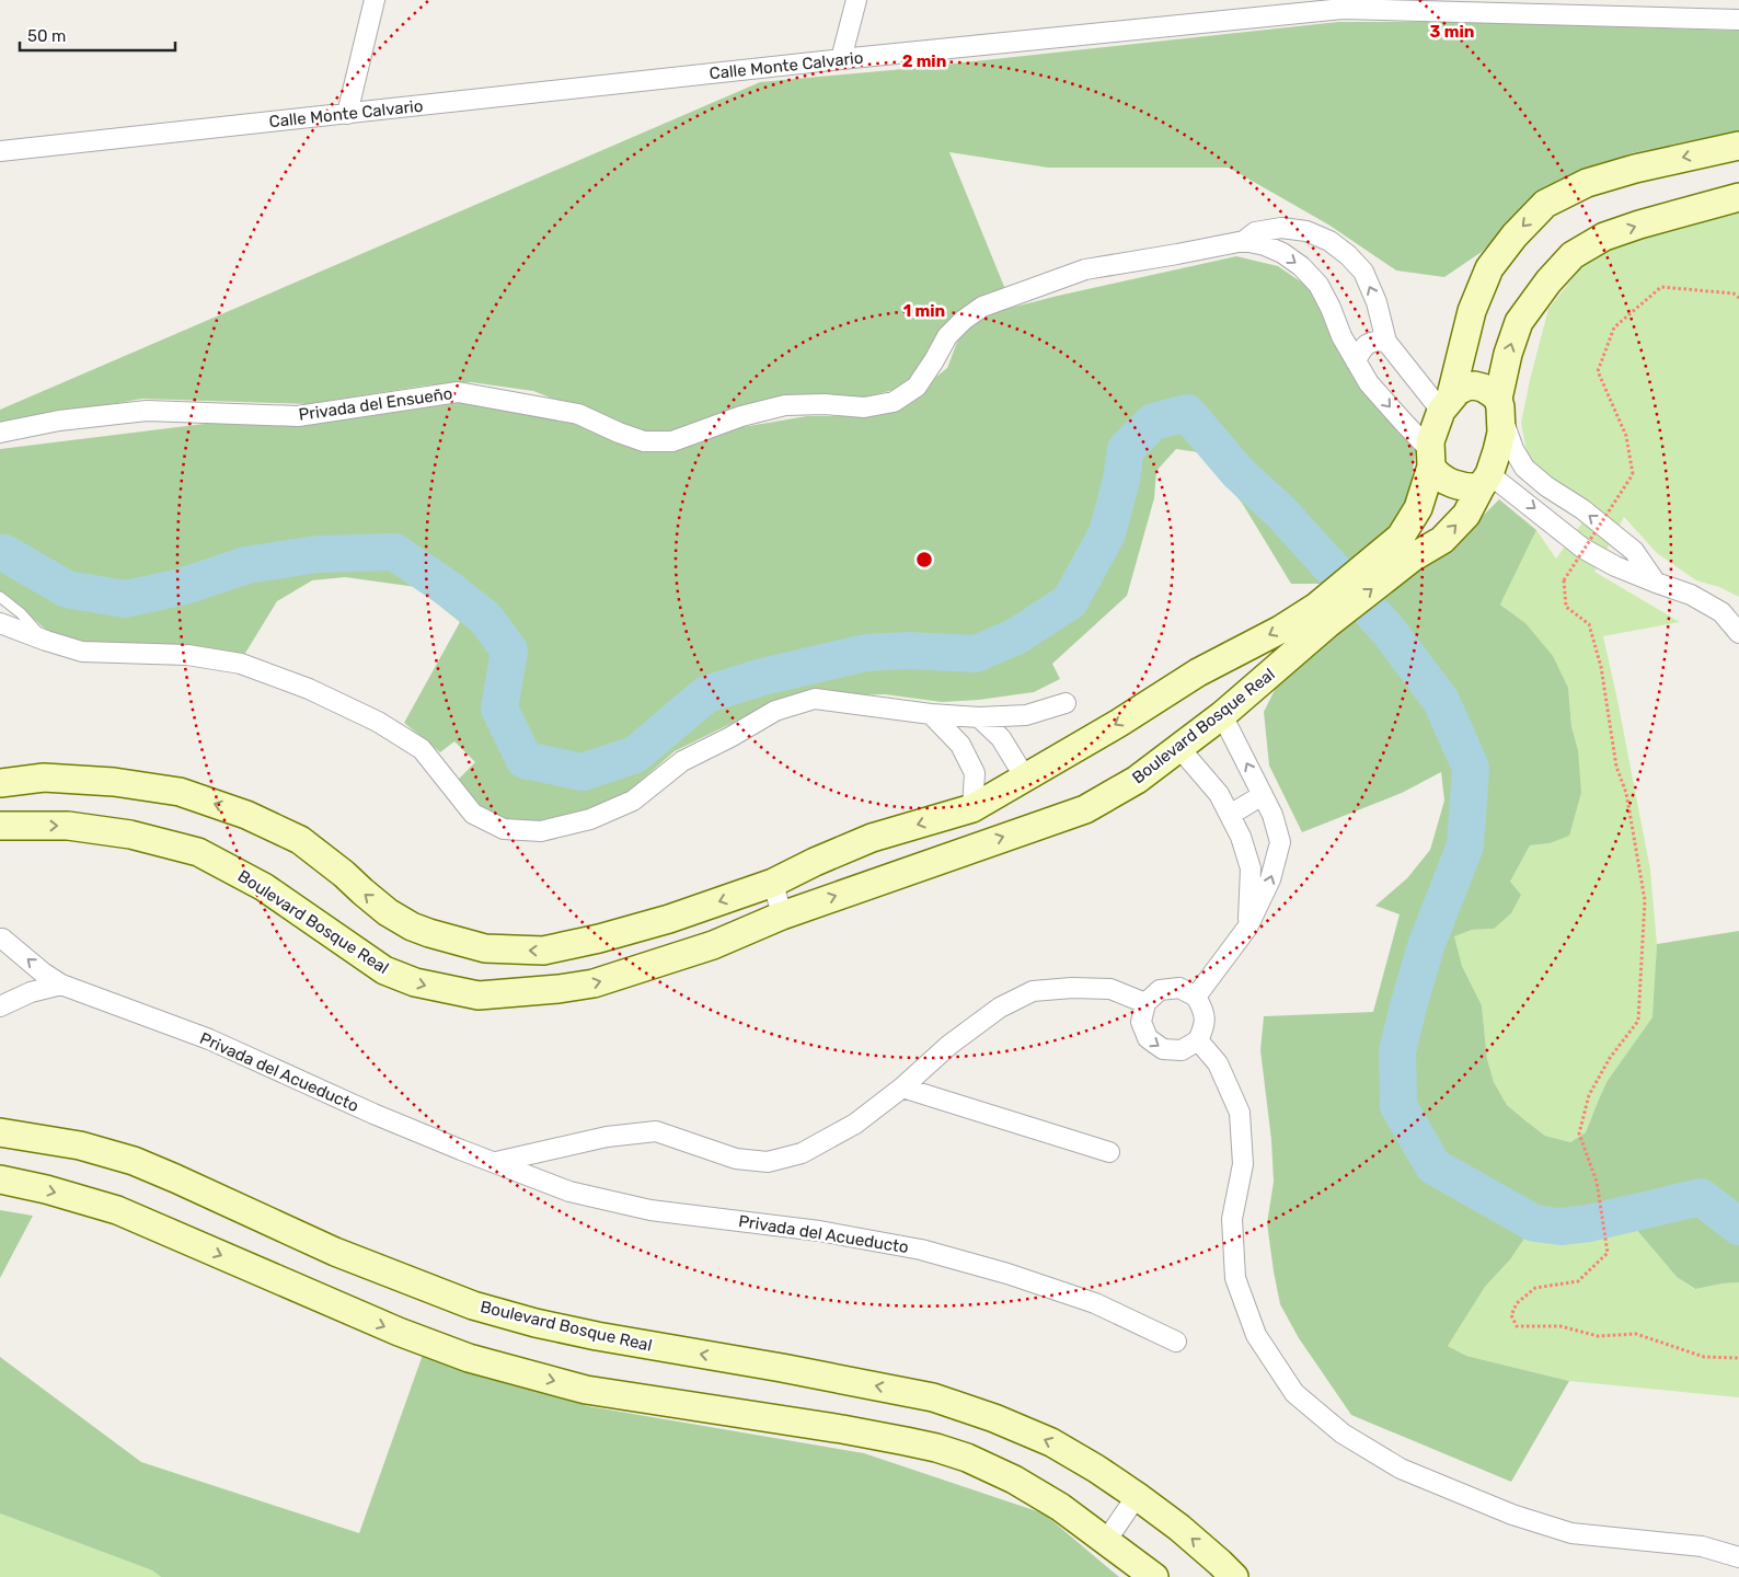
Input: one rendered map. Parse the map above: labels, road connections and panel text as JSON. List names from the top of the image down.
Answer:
{
  "streets": {
    "street": [
      "Calle Monte Calvario",
      "Privada del Ensueño",
      "Boulevard Bosque Real",
      "Privada del Acueducto"
    ]
  },
  "crossings": [
    ["Privada del Ensueño", "Boulevard Bosque Real"]
  ],
  "scale_bar": "50 m",
  "rings": ["3 min", "2 min", "1 min"]
}
